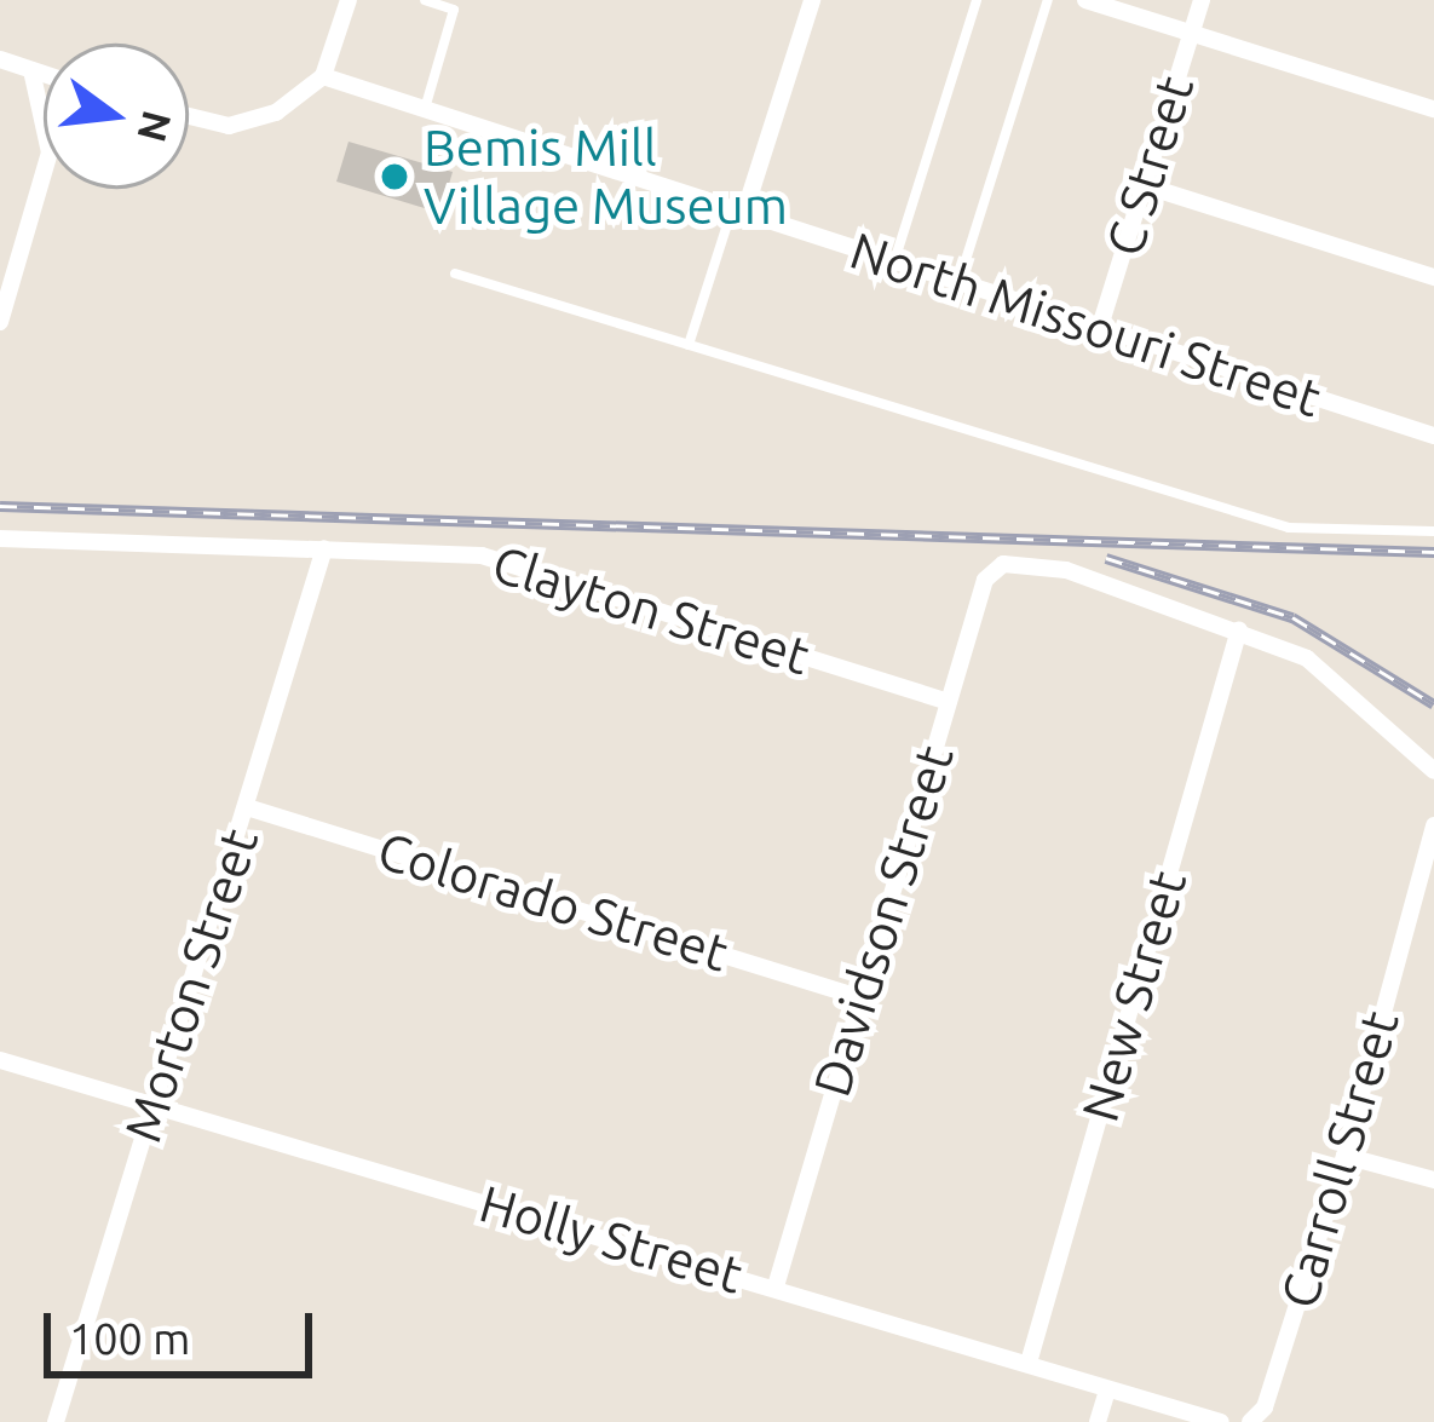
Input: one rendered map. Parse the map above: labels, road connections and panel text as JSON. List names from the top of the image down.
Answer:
{
  "streets": {
    "street": [
      "C Street",
      "North Missouri Street",
      "Clayton Street",
      "Colorado Street",
      "Davidson Street",
      "Morton Street",
      "New Street",
      "Carroll Street",
      "Holly Street"
    ]
  },
  "crossings": [
    ["C Street", "North Missouri Street"],
    ["Clayton Street", "Davidson Street"],
    ["Clayton Street", "Morton Street"],
    ["Colorado Street", "Davidson Street"],
    ["Colorado Street", "Morton Street"],
    ["Davidson Street", "New Street"],
    ["Davidson Street", "Holly Street"],
    ["Morton Street", "Holly Street"],
    ["New Street", "Holly Street"]
  ],
  "places": ["Bemis Mill Village Museum"],
  "scale_bar": "100 m",
  "north": "right"
}
